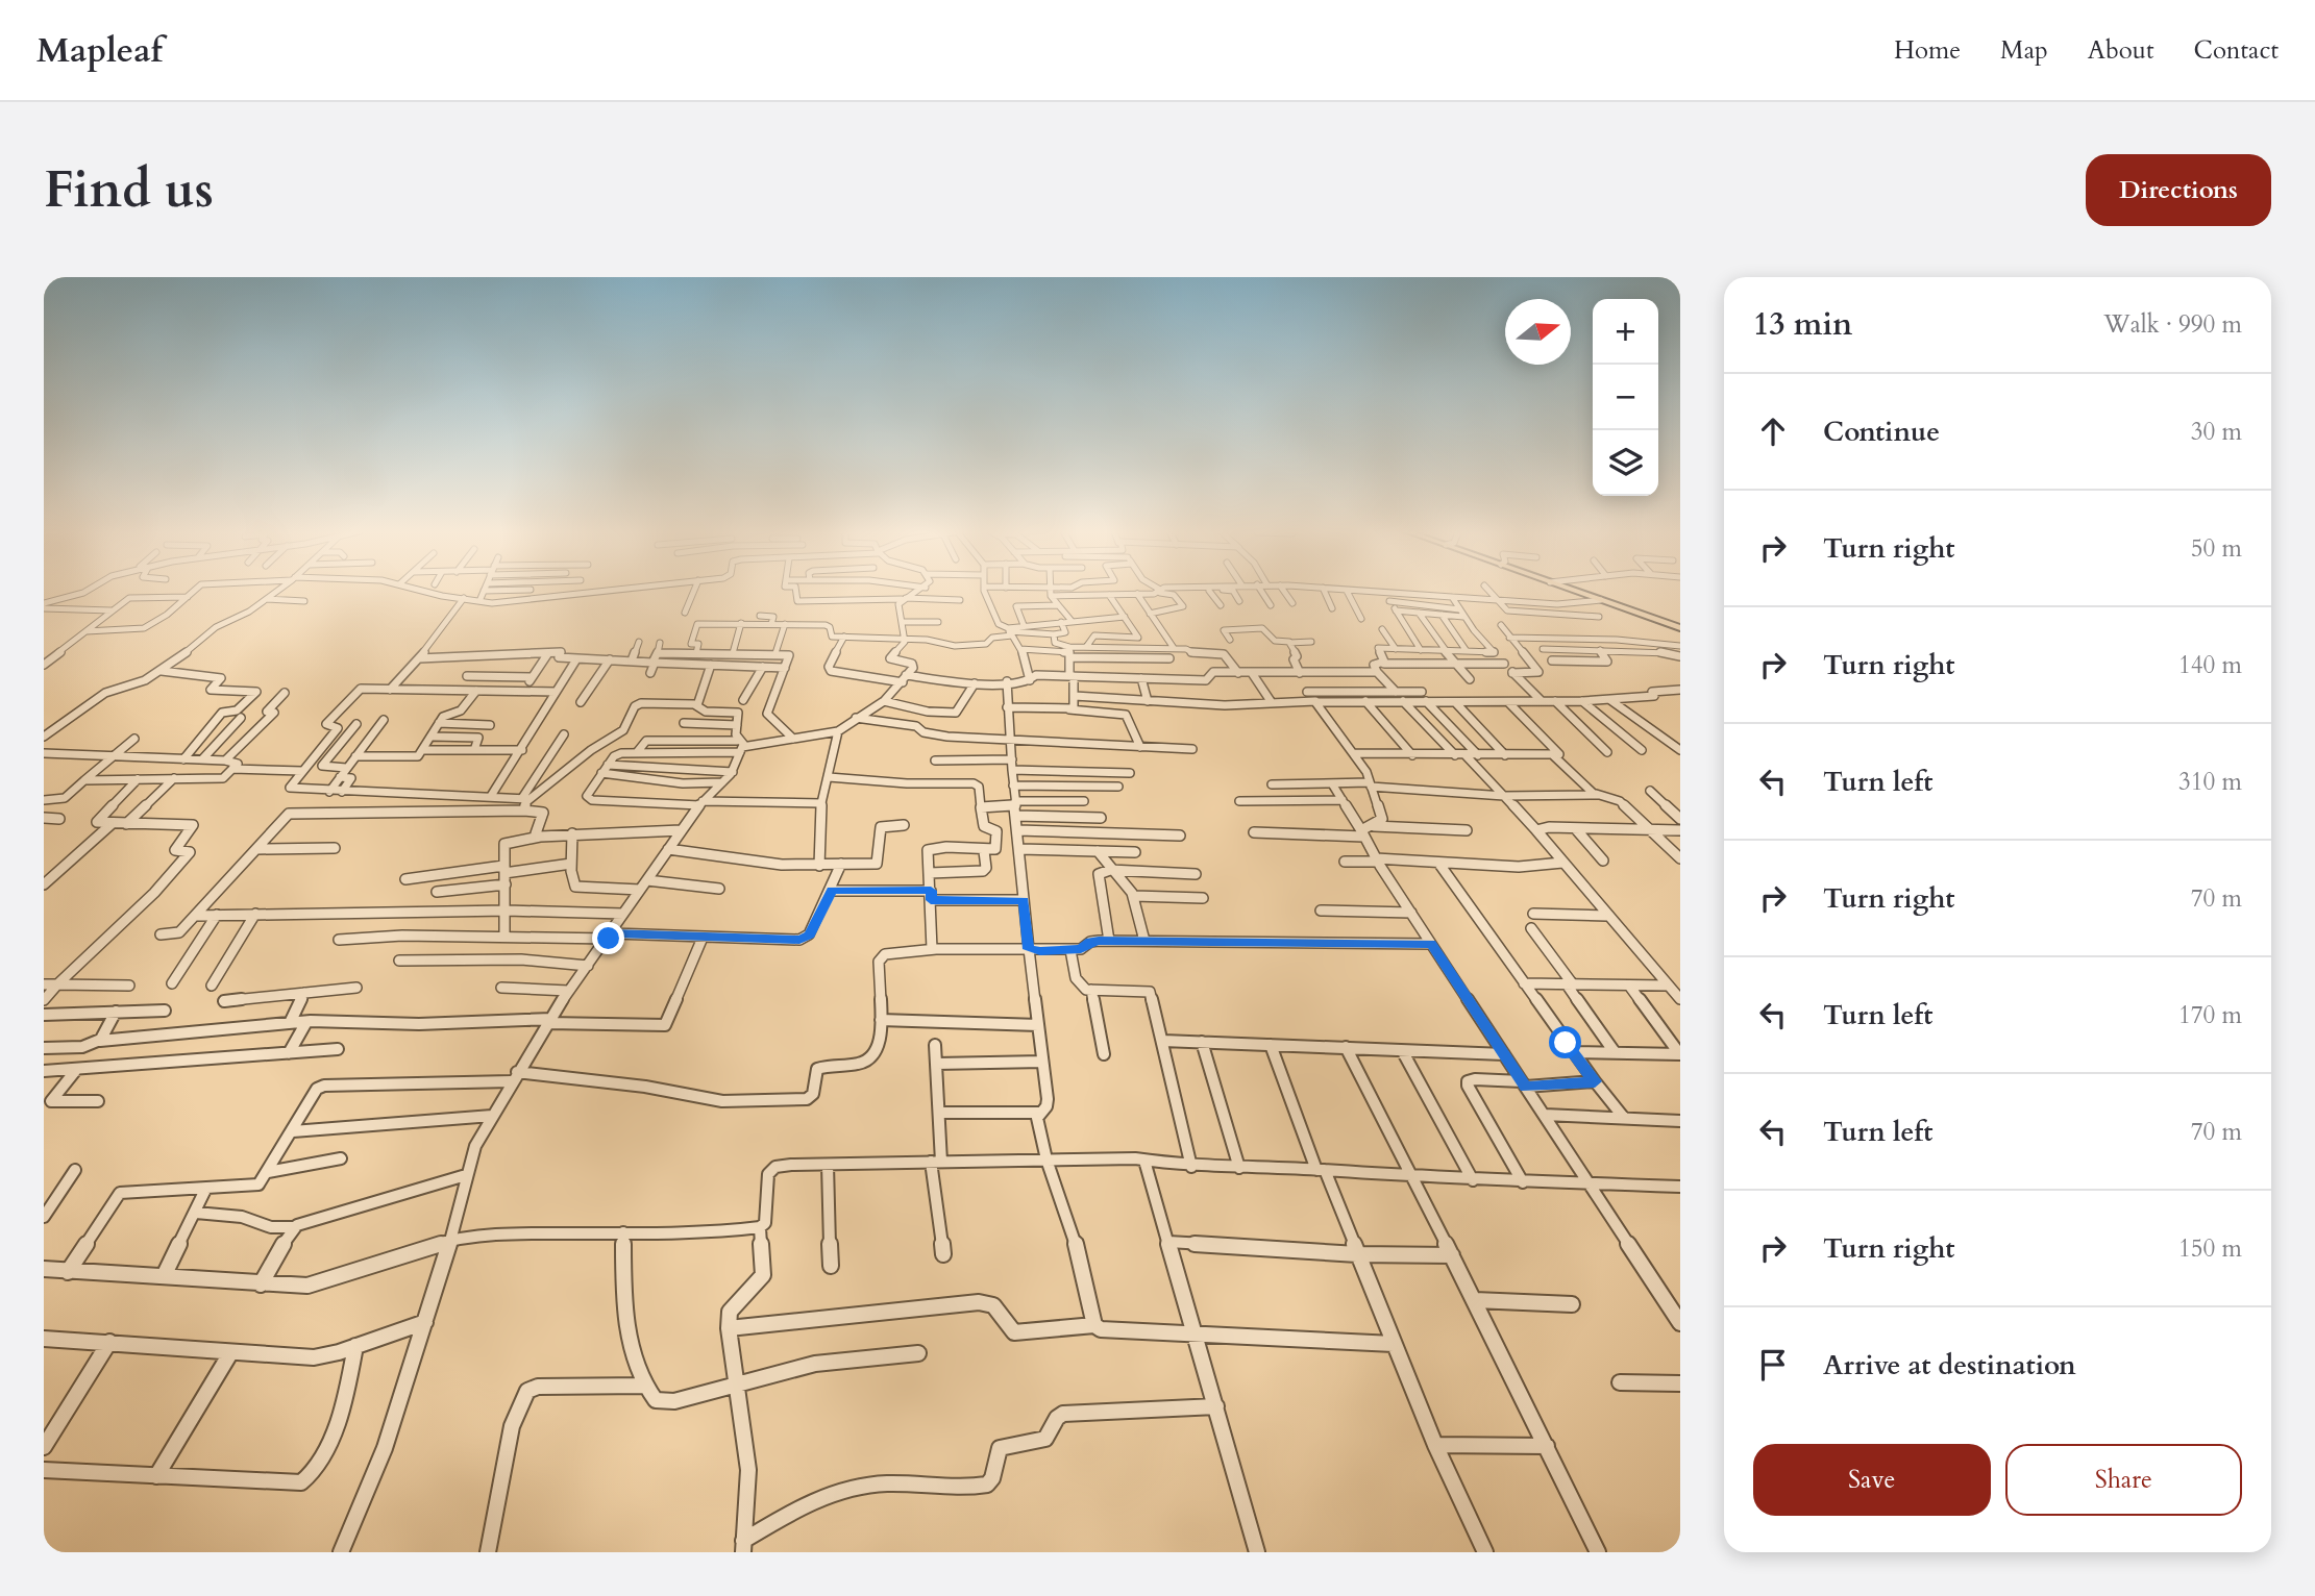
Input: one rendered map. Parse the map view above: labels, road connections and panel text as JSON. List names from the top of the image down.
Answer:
{
  "north": "right",
  "page": {
    "header": "Mapleaf",
    "nav": [
      "Home",
      "Map",
      "About",
      "Contact"
    ],
    "buttons": [
      "Directions",
      ["Save", "Share"]
    ],
    "title": "Find us",
    "heading": ["13 min", "Walk · 990 m"],
    "map_buttons": ["+", "−"],
    "list": [
      ["Continue", "30 m"],
      ["Turn right", "50 m"],
      ["Turn right", "140 m"],
      ["Turn left", "310 m"],
      ["Turn right", "70 m"],
      ["Turn left", "170 m"],
      ["Turn left", "70 m"],
      ["Turn right", "150 m"],
      "Arrive at destination"
    ]
  }
}
